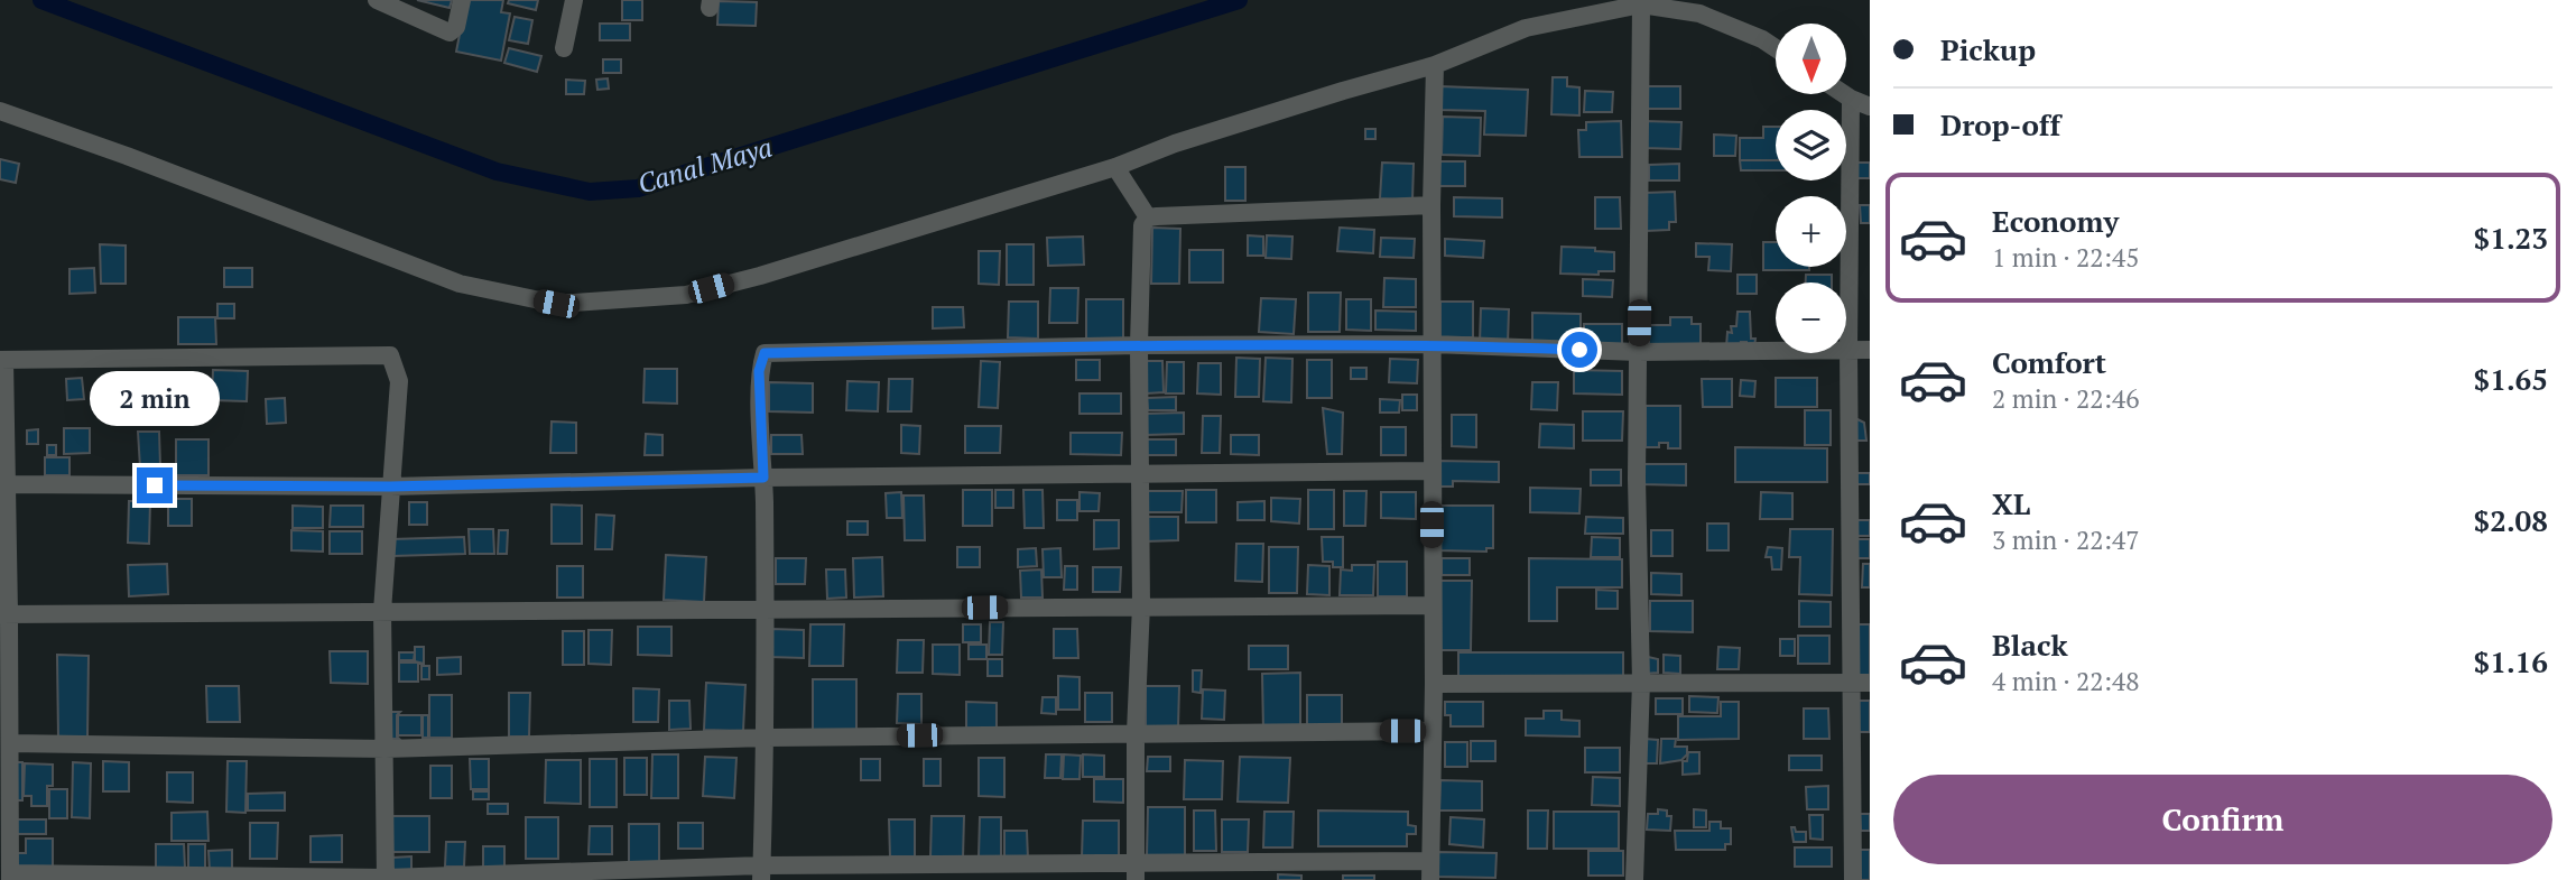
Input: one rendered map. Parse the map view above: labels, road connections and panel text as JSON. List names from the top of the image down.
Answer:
{
  "water": ["Canal Maya"],
  "north": "bottom",
  "page": {
    "banner": ["Pickup", "Drop-off"],
    "map_buttons": ["+", "−"],
    "list": [
      {
        "name": "Economy",
        "note": "1 min · 22:45",
        "value": "$1.23"
      },
      {
        "name": "Comfort",
        "note": "2 min · 22:46",
        "value": "$1.65"
      },
      {
        "name": "XL",
        "note": "3 min · 22:47",
        "value": "$2.08"
      },
      {
        "name": "Black",
        "note": "4 min · 22:48",
        "value": "$1.16"
      }
    ],
    "bubble": "2 min",
    "buttons": "Confirm"
  }
}
